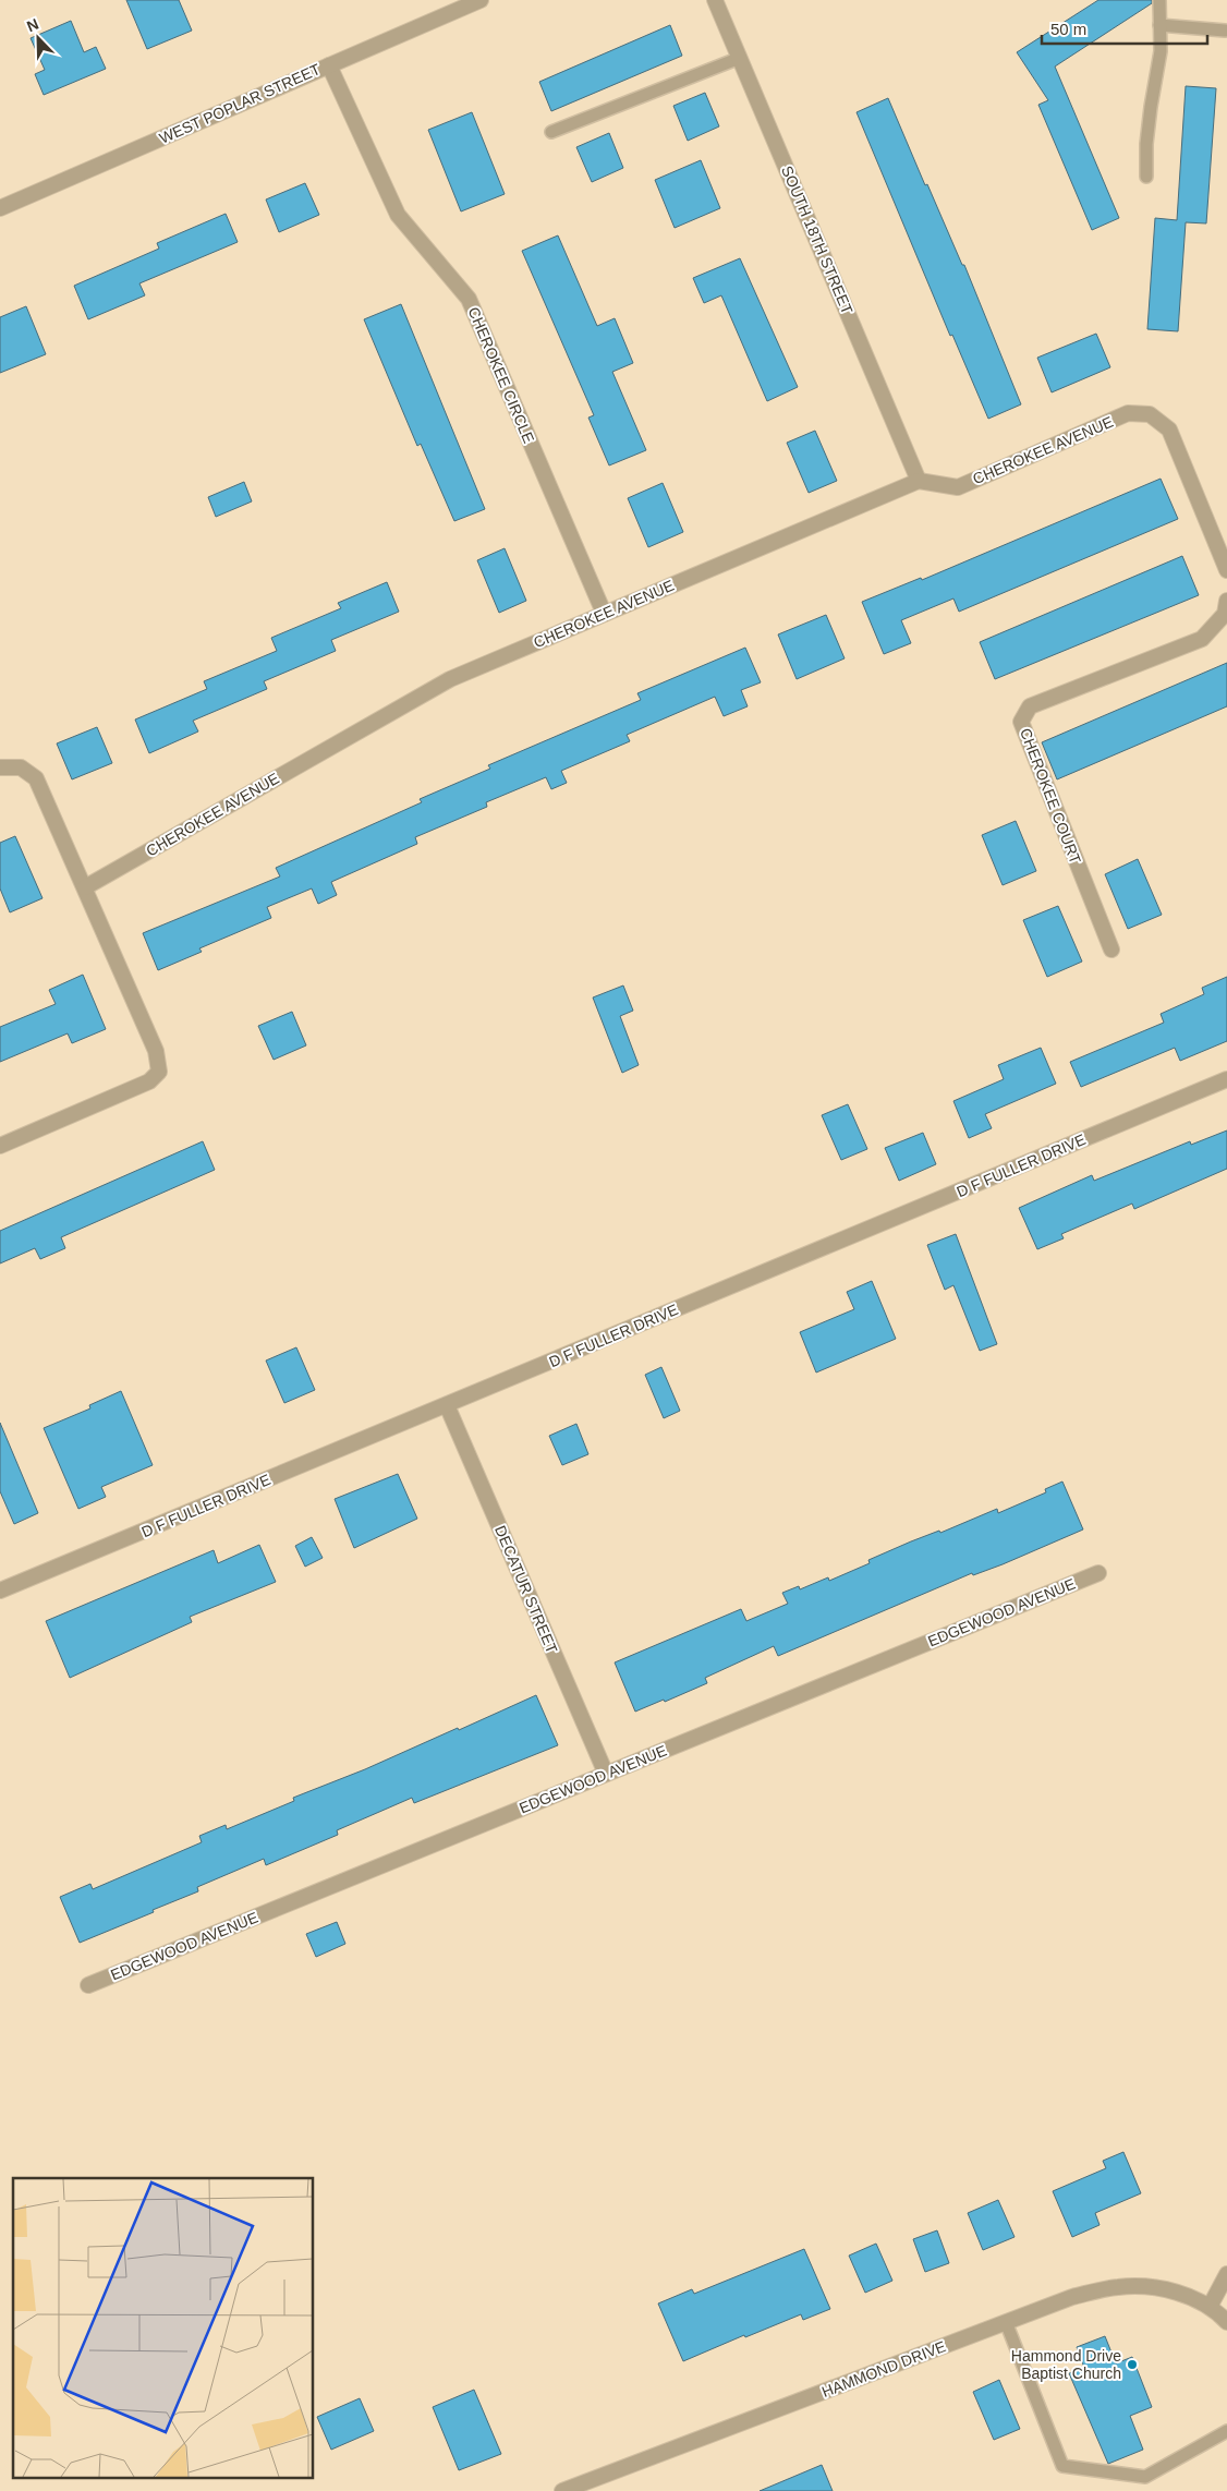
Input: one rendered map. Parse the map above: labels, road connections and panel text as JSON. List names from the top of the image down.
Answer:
{
  "streets": {
    "street": [
      "WEST POPLAR STREET",
      "SOUTH 18TH STREET",
      "CHEROKEE CIRCLE",
      "CHEROKEE AVENUE",
      "CHEROKEE COURT",
      "D F FULLER DRIVE",
      "DECATUR STREET",
      "EDGEWOOD AVENUE",
      "HAMMOND DRIVE"
    ]
  },
  "crossings": [
    ["WEST POPLAR STREET", "CHEROKEE CIRCLE"],
    ["SOUTH 18TH STREET", "CHEROKEE AVENUE"],
    ["CHEROKEE CIRCLE", "CHEROKEE AVENUE"],
    ["D F FULLER DRIVE", "DECATUR STREET"],
    ["DECATUR STREET", "EDGEWOOD AVENUE"]
  ],
  "places": ["Hammond Drive Baptist Church"],
  "scale_bar": "50 m",
  "north": "top left"
}
